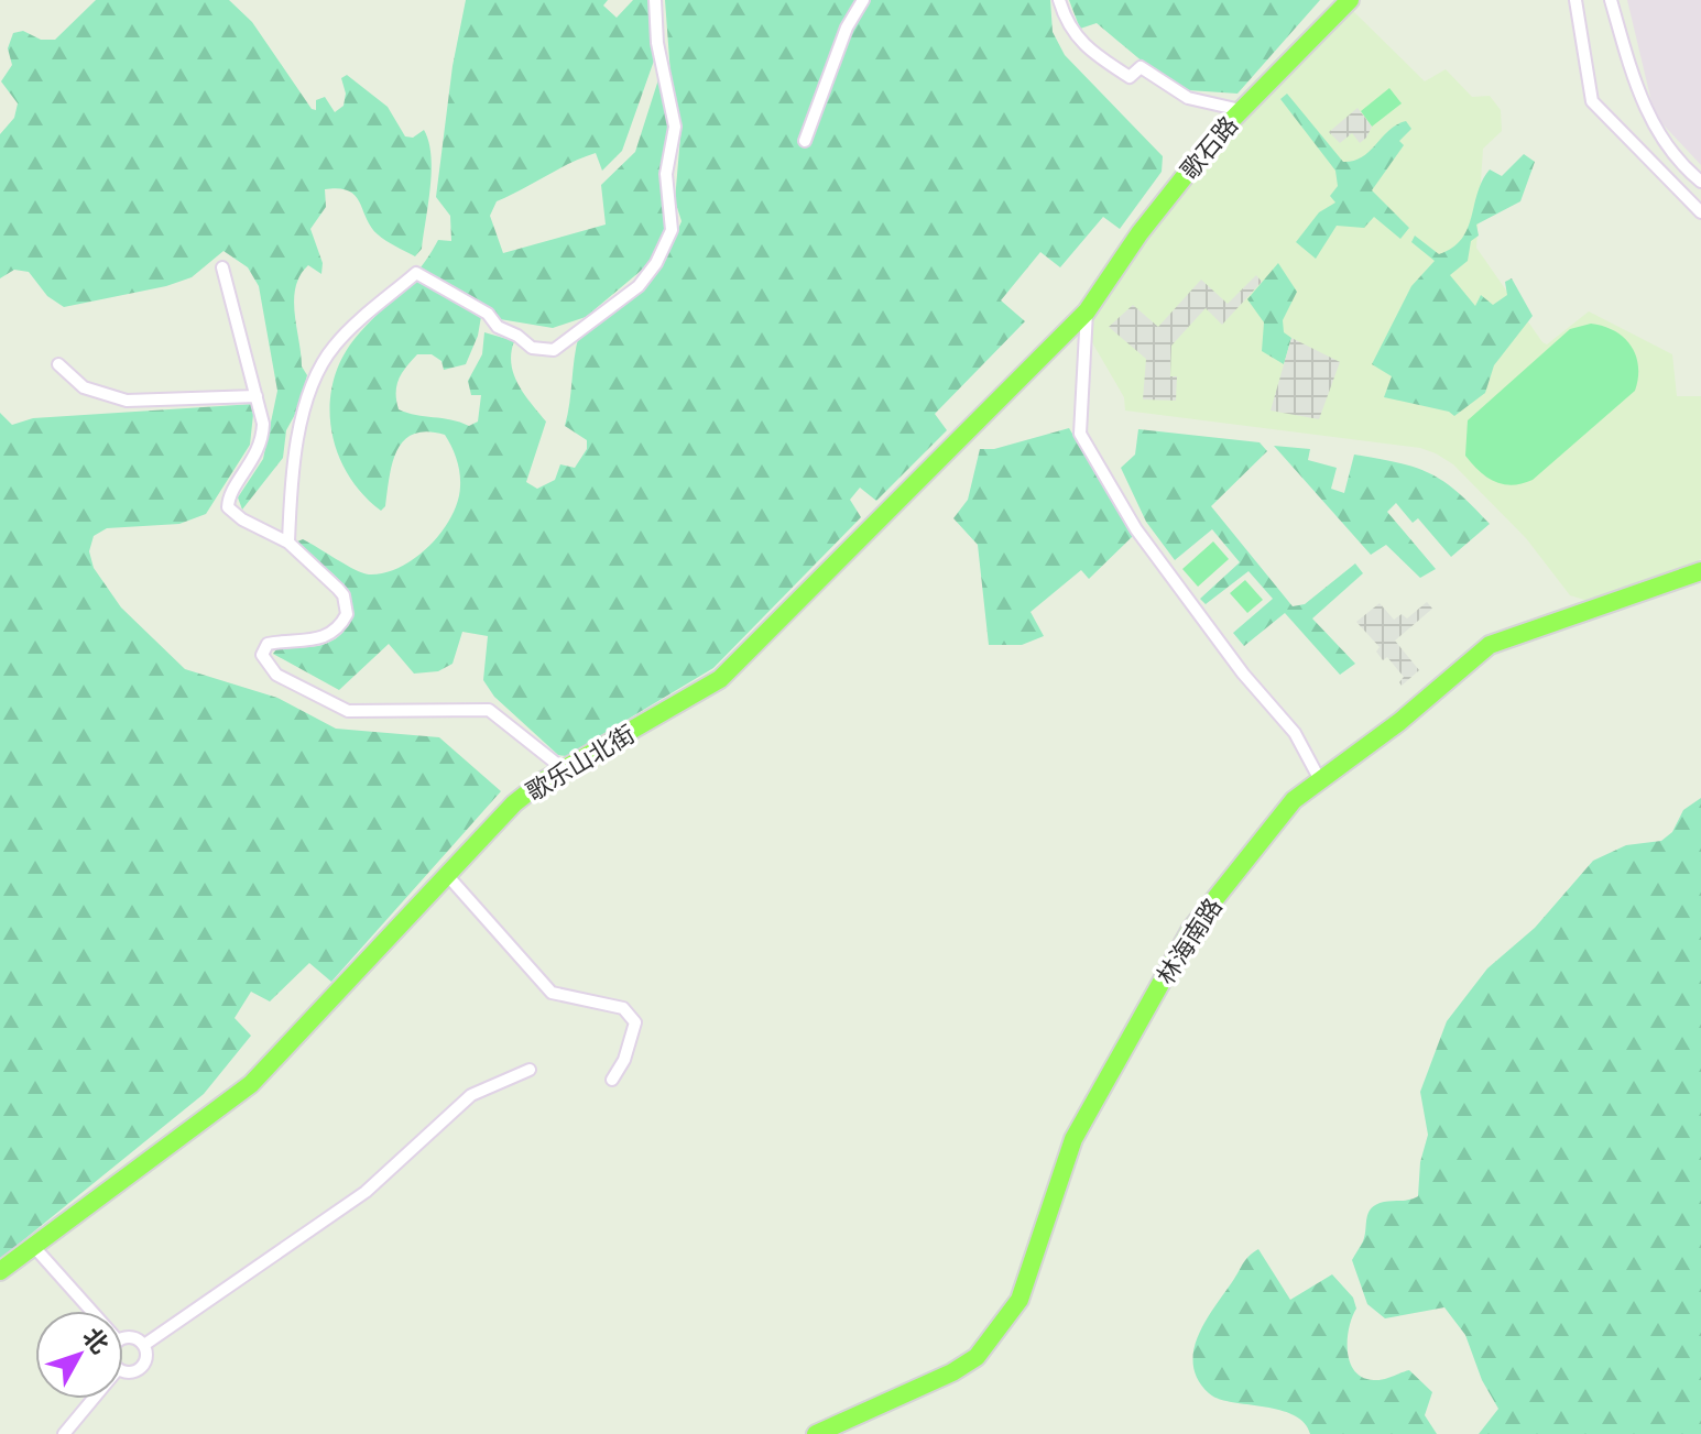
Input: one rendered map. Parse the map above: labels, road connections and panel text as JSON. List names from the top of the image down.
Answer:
{
  "streets": {
    "main road": ["歌石路", "歌乐山北街", "林海南路"]
  },
  "crossings": [
    ["歌石路", "歌乐山北街"]
  ],
  "north": "top right"
}
